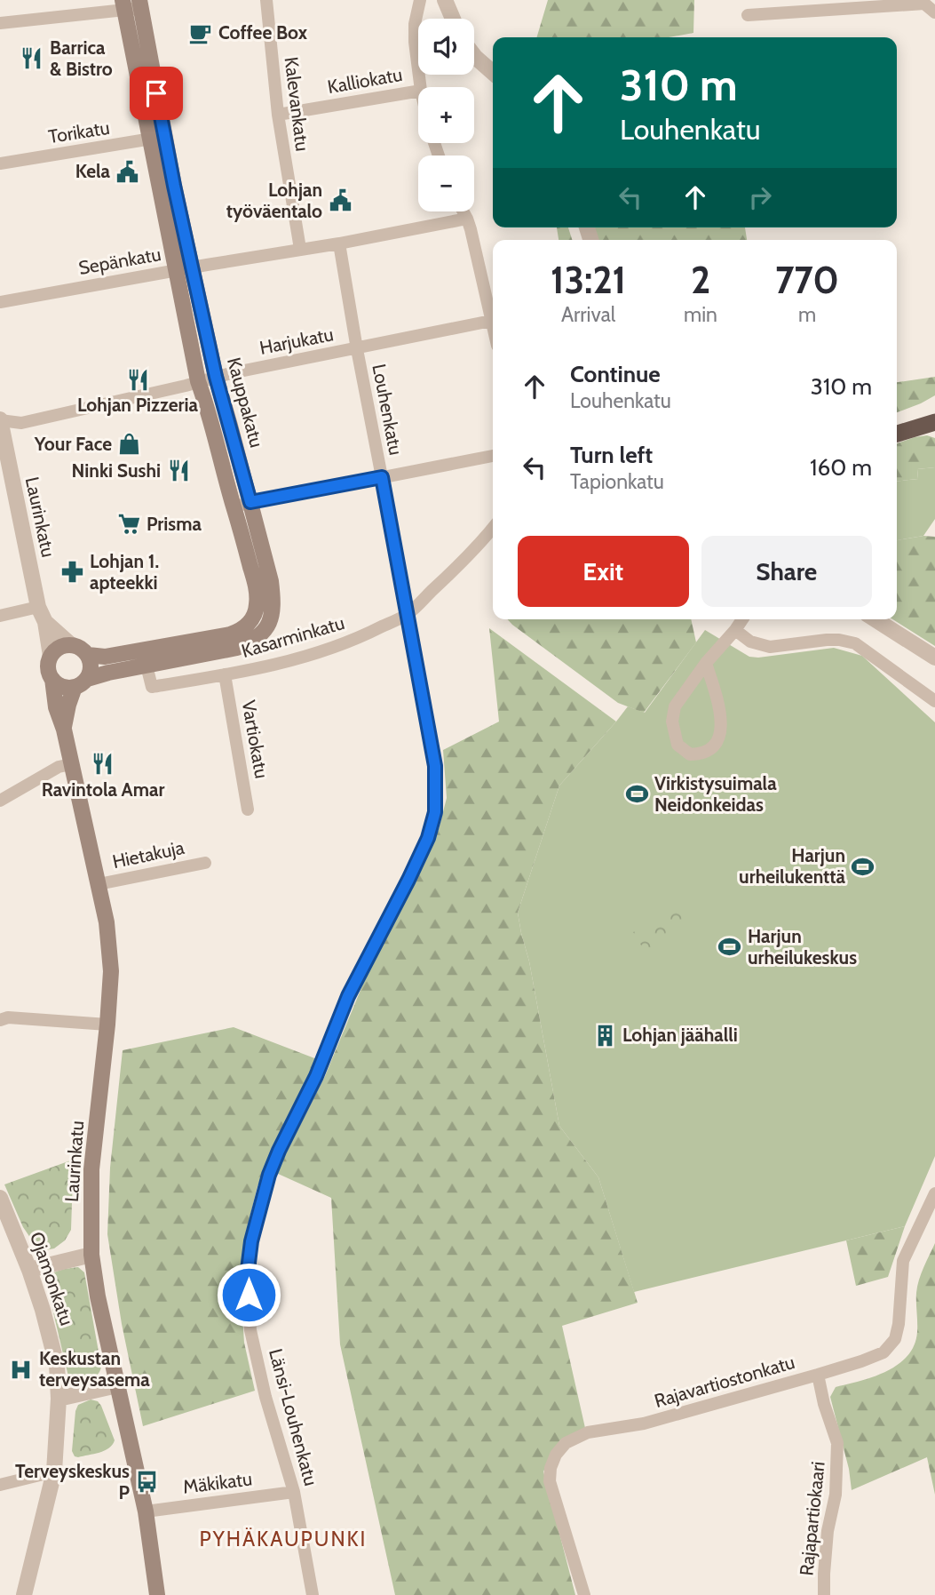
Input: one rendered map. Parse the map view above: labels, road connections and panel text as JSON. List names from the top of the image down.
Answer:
{
  "streets": {
    "main road": ["Kauppakatu", "Laurinkatu"],
    "street": [
      "Kalliokatu",
      "Kalevankatu",
      "Torikatu",
      "Sepänkatu",
      "Harjukatu",
      "Louhenkatu",
      "Kasarminkatu",
      "Vartiokatu",
      "Hietakuja",
      "Ojamonkatu",
      "Rajavartiostonkatu",
      "Länsi-Louhenkatu",
      "Mäkikatu",
      "Rajapartiokaari"
    ]
  },
  "crossings": [
    ["Kalliokatu", "Kalevankatu"],
    ["Kalevankatu", "Sepänkatu"],
    ["Torikatu", "Kauppakatu"],
    ["Sepänkatu", "Kauppakatu"],
    ["Sepänkatu", "Louhenkatu"],
    ["Harjukatu", "Kauppakatu"],
    ["Harjukatu", "Louhenkatu"],
    ["Harjukatu", "Laurinkatu"],
    ["Kauppakatu", "Laurinkatu"],
    ["Kauppakatu", "Kasarminkatu"],
    ["Louhenkatu", "Kasarminkatu"],
    ["Louhenkatu", "Länsi-Louhenkatu"],
    ["Laurinkatu", "Hietakuja"],
    ["Laurinkatu", "Mäkikatu"],
    ["Kasarminkatu", "Vartiokatu"],
    ["Rajavartiostonkatu", "Rajapartiokaari"],
    ["Länsi-Louhenkatu", "Mäkikatu"]
  ],
  "districts": ["PYHÄKAUPUNKI"],
  "places": {
    "cafe": ["Coffee Box"],
    "restaurant": [
      "Barrica & Bistro",
      "Lohjan Pizzeria",
      "Ninki Sushi",
      "Ravintola Amar"
    ],
    "public building": ["Kela", "Lohjan työväentalo"],
    "shop": ["Your Face"],
    "supermarket": ["Prisma"],
    "pharmacy": ["Lohjan 1. apteekki"],
    "sports": ["Virkistysuimala Neidonkeidas", "Harjun urheilukenttä", "Harjun urheilukeskus"],
    "building": ["Lohjan jäähalli"],
    "hospital": ["Keskustan terveysasema"],
    "bus stop": ["Terveyskeskus P"]
  },
  "page": {
    "map_buttons": ["+", "−"],
    "turn": ["310 m", "Louhenkatu"],
    "eta": [
      "13:21",
      "Arrival",
      "2",
      "min",
      "770",
      "m"
    ],
    "list": [
      {
        "name": "Continue",
        "note": "Louhenkatu",
        "value": "310 m"
      },
      {
        "name": "Turn left",
        "note": "Tapionkatu",
        "value": "160 m"
      }
    ],
    "buttons": ["Exit", "Share"]
  }
}
